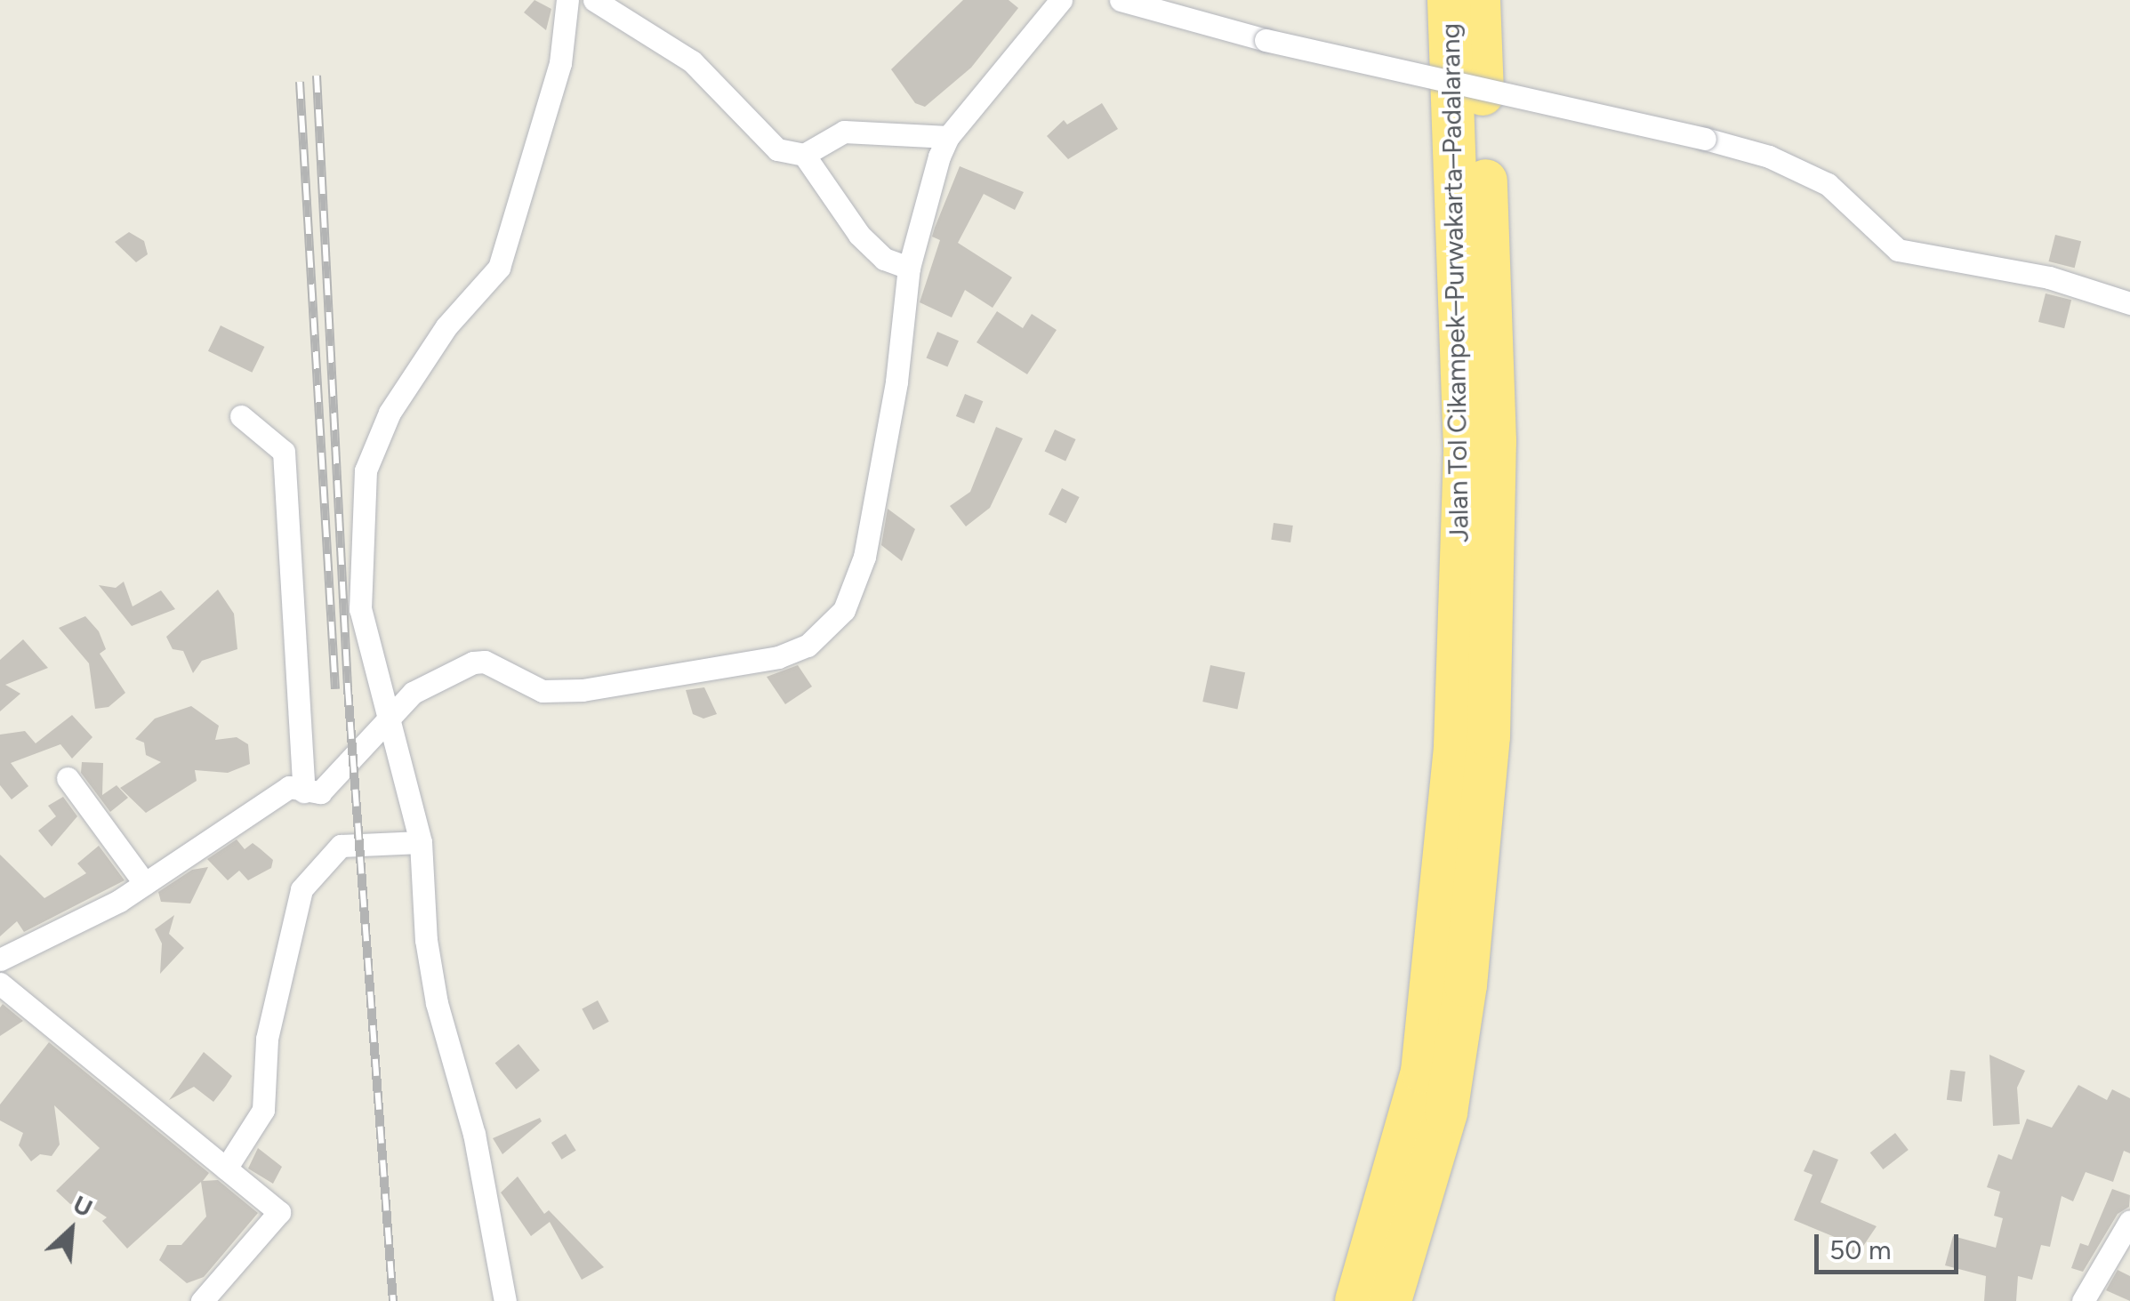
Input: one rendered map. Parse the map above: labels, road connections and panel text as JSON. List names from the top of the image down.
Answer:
{
  "streets": {
    "highway": ["Jalan Tol Cikampek–Purwakarta–Padalarang"]
  },
  "scale_bar": "50 m",
  "north": "top right"
}
